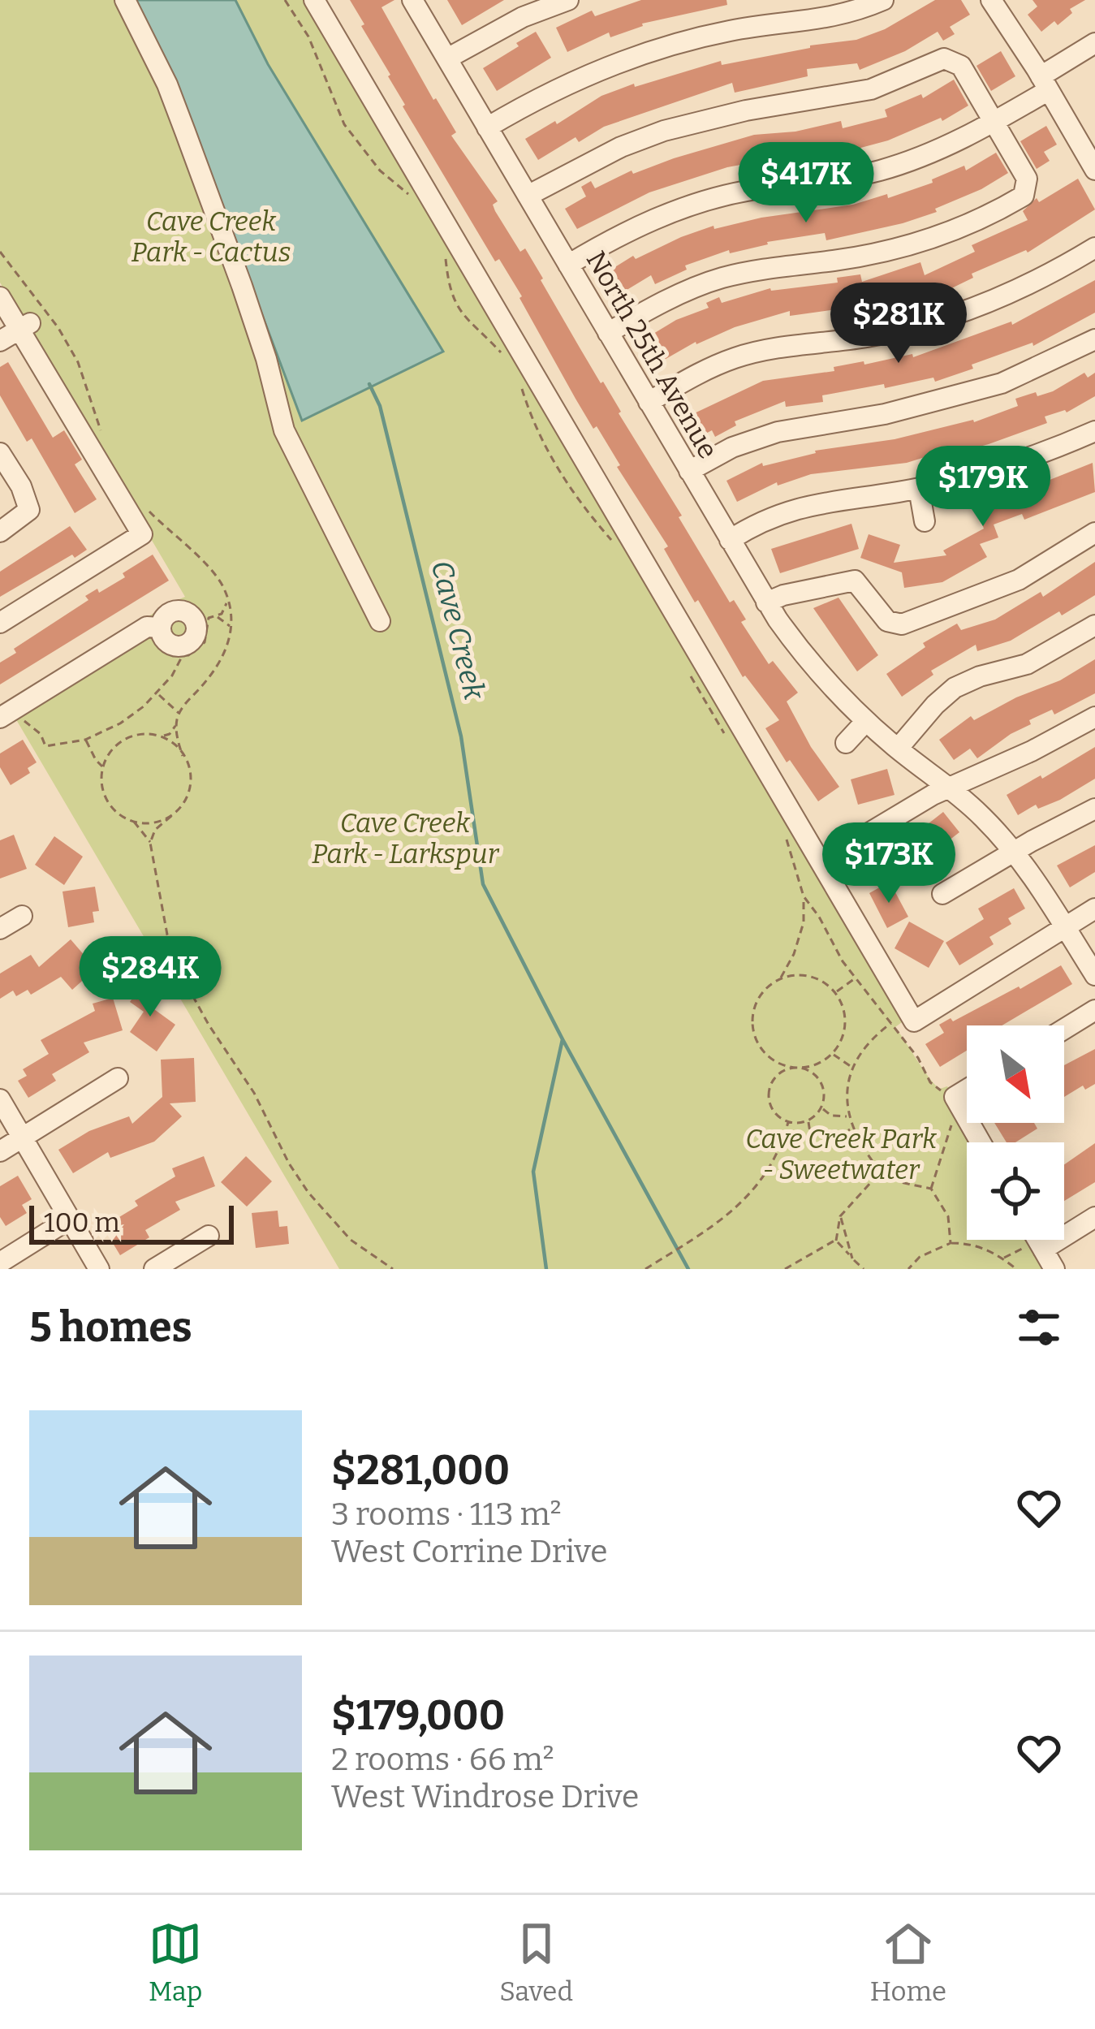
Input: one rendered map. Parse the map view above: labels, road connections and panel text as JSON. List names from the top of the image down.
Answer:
{
  "streets": {
    "street": ["North 25th Avenue"]
  },
  "water": ["Cave Creek"],
  "parks": ["Cave Creek Park - Cactus", "Cave Creek Park - Larkspur", "Cave Creek Park - Sweetwater"],
  "scale_bar": "100 m",
  "north": "bottom right",
  "page": {
    "price": [
      "$417K",
      "$281K",
      "$179K",
      "$173K",
      "$284K"
    ],
    "scale": "100 m",
    "heading": "5 homes",
    "list": [
      {
        "name": "$281,000",
        "note": "3 rooms · 113 m² · West Corrine Drive"
      },
      {
        "name": "$179,000",
        "note": "2 rooms · 66 m² · West Windrose Drive"
      }
    ],
    "tabs": ["Map", "Saved", "Home"]
  }
}
